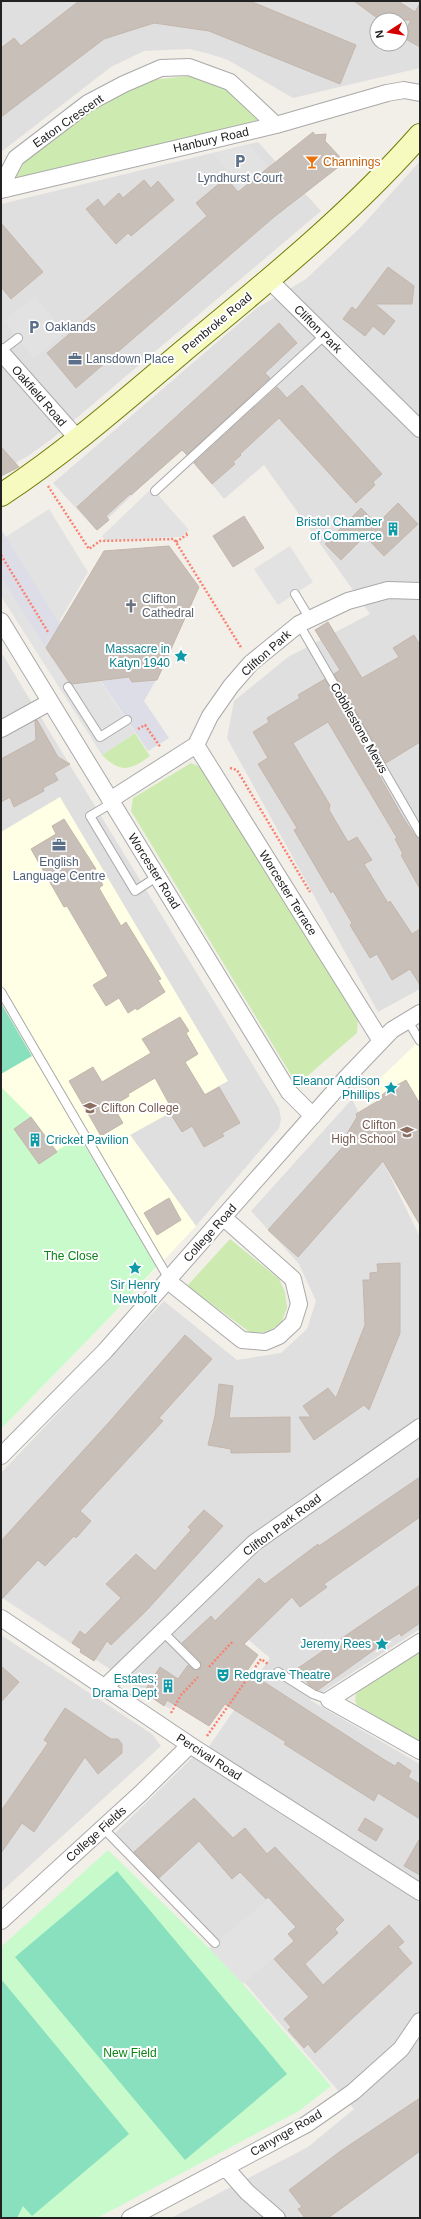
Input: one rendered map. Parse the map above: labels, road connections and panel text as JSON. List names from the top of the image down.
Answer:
{
  "streets": {
    "main road": ["Pembroke Road"],
    "street": [
      "Eaton Crescent",
      "Hanbury Road",
      "Clifton Park",
      "Oakfield Road",
      "Worcester Road",
      "Worcester Terrace",
      "College Road",
      "Clifton Park Road",
      "Percival Road",
      "College Fields",
      "Canynge Road"
    ],
    "lane": ["Cobblestone Mews"]
  },
  "crossings": [
    ["Eaton Crescent", "Hanbury Road"],
    ["Pembroke Road", "Clifton Park"],
    ["Pembroke Road", "Oakfield Road"],
    ["Clifton Park", "Cobblestone Mews"],
    ["Clifton Park", "Worcester Terrace"],
    ["Worcester Road", "College Road"],
    ["Worcester Terrace", "College Road"],
    ["Clifton Park Road", "Percival Road"],
    ["Percival Road", "College Fields"]
  ],
  "parks": ["The Close", "New Field"],
  "places": {
    "parking": ["Lyndhurst Court", "Oaklands"],
    "bar": ["Channings"],
    "office": ["Lansdown Place", "English Language Centre"],
    "building": ["Bristol Chamber of Commerce", "Cricket Pavilion", "Estates; Drama Dept"],
    "church": ["Clifton Cathedral"],
    "place": [
      "Massacre in Katyn 1940",
      "Eleanor Addison Phillips",
      "Sir Henry Newbolt",
      "Jeremy Rees"
    ],
    "school or university": ["Clifton College", "Clifton High School"],
    "theatre": ["Redgrave Theatre"]
  },
  "north": "left"
}
